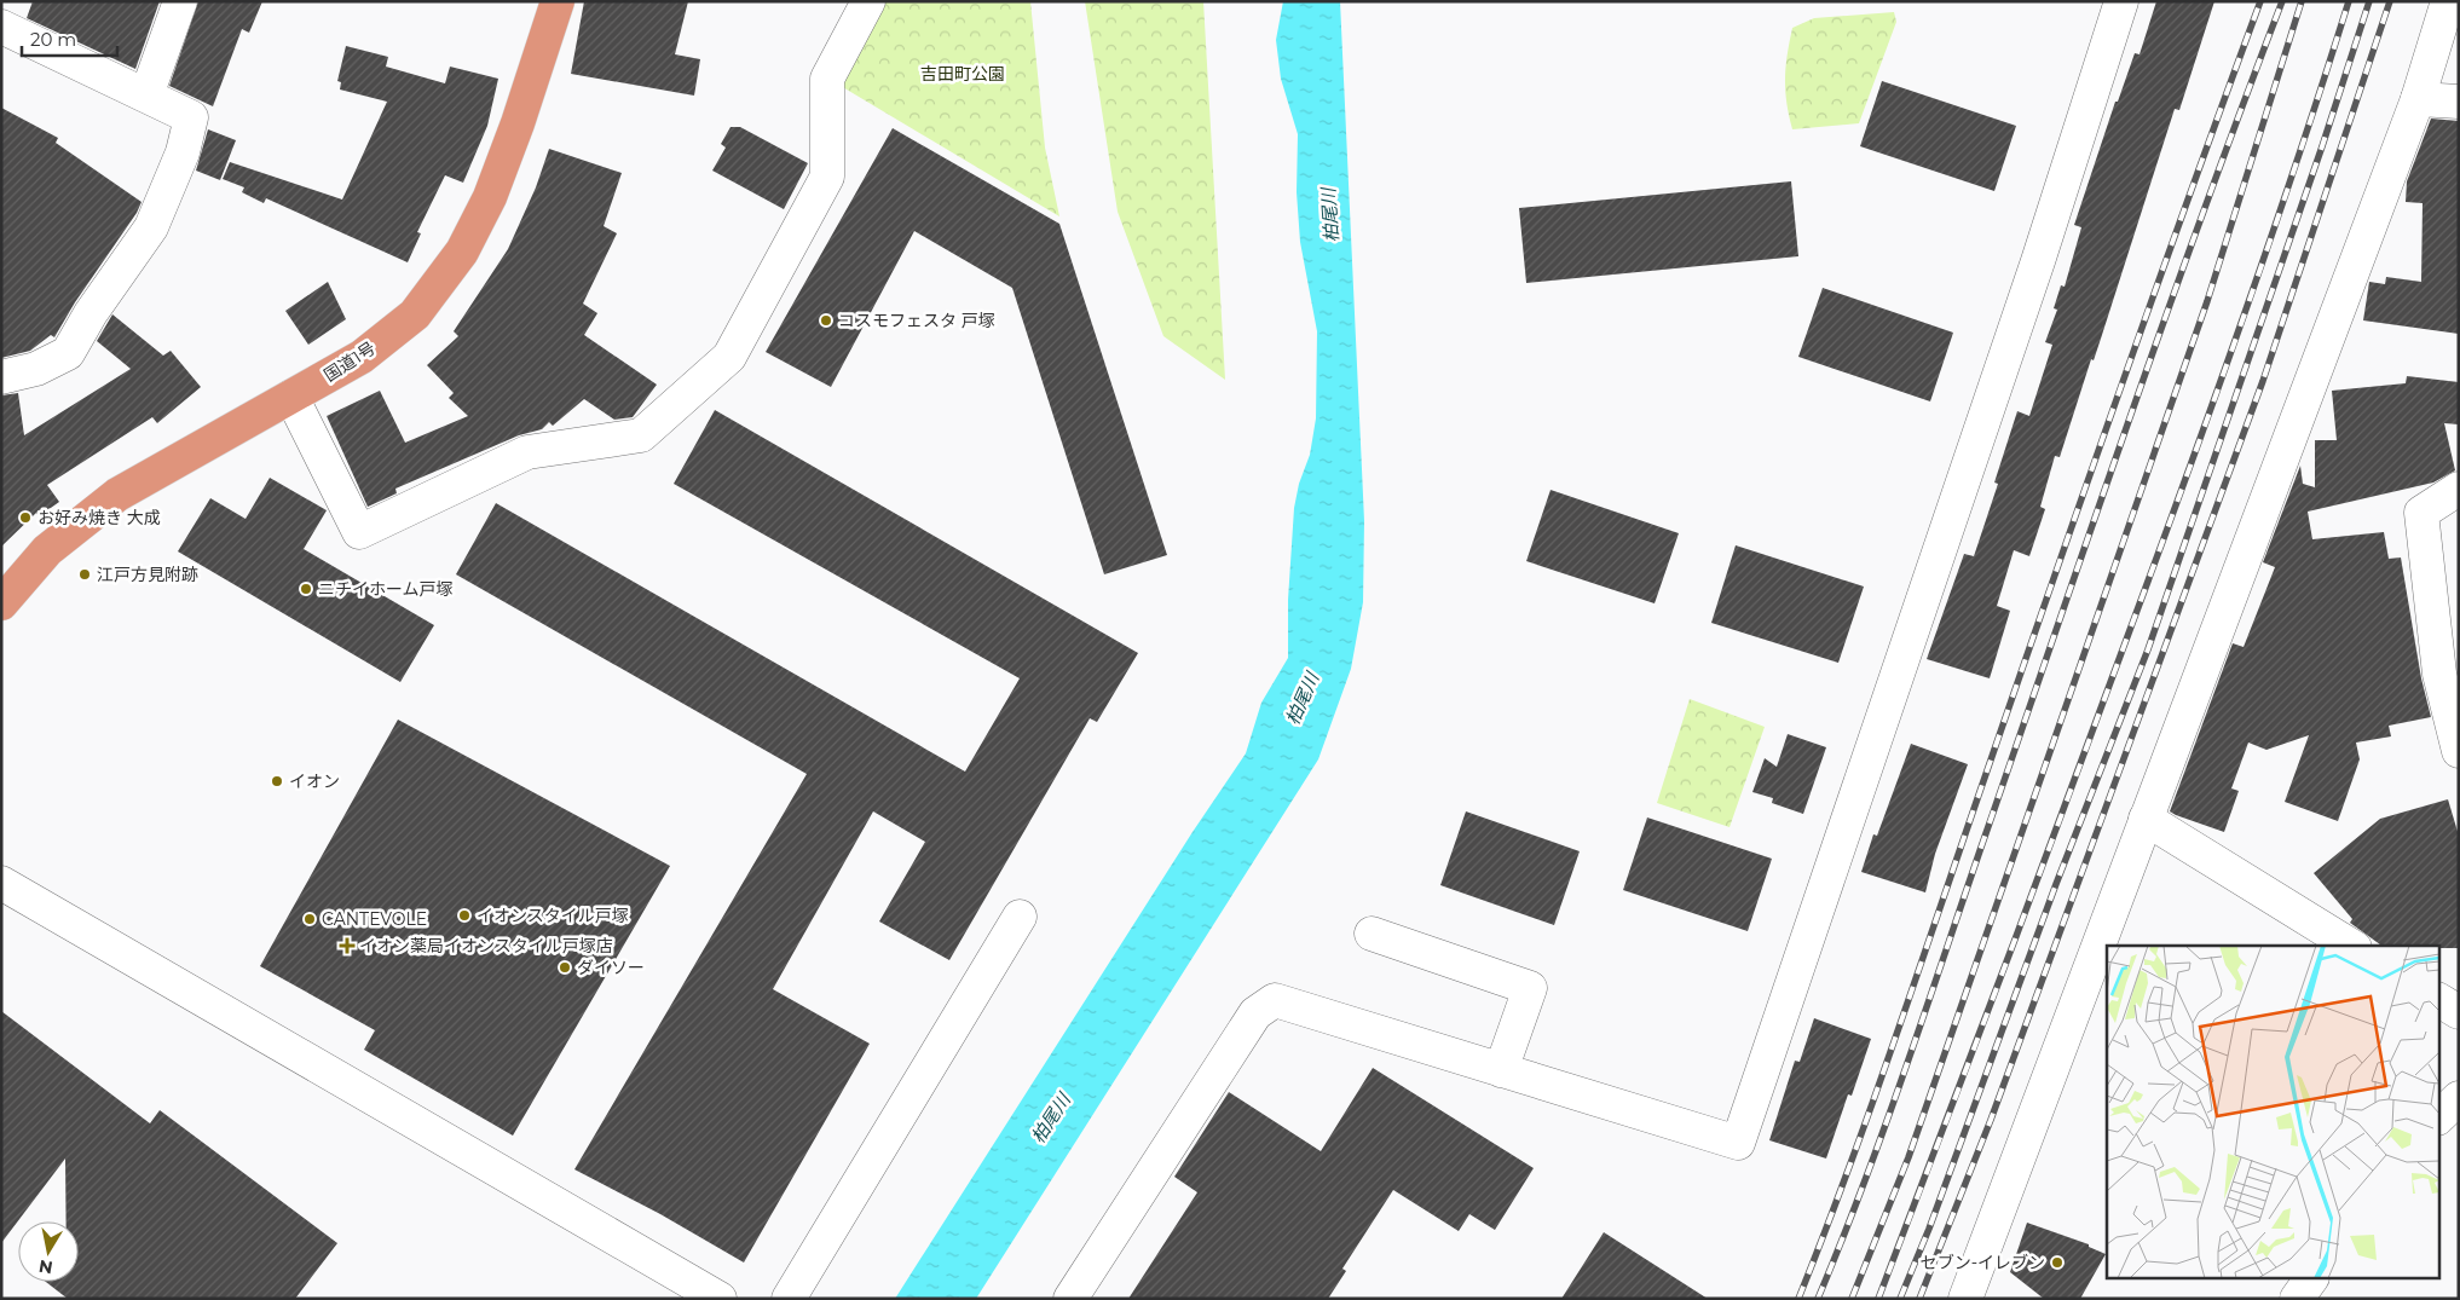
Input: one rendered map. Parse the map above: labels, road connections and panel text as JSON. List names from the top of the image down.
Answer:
{
  "streets": {
    "highway": ["国道1号"]
  },
  "water": ["柏尾川"],
  "parks": ["吉田町公園"],
  "places": {
    "other": [
      "コスモフェスタ 戸塚",
      "お好み焼き 大成",
      "江戸方見附跡",
      "ニチイホーム戸塚",
      "イオン",
      "イオンスタイル戸塚",
      "CANTEVOLE",
      "ダイソー",
      "セブン-イレブン"
    ],
    "health": ["イオン薬局イオンスタイル戸塚店"]
  },
  "scale_bar": "20 m",
  "north": "bottom"
}
